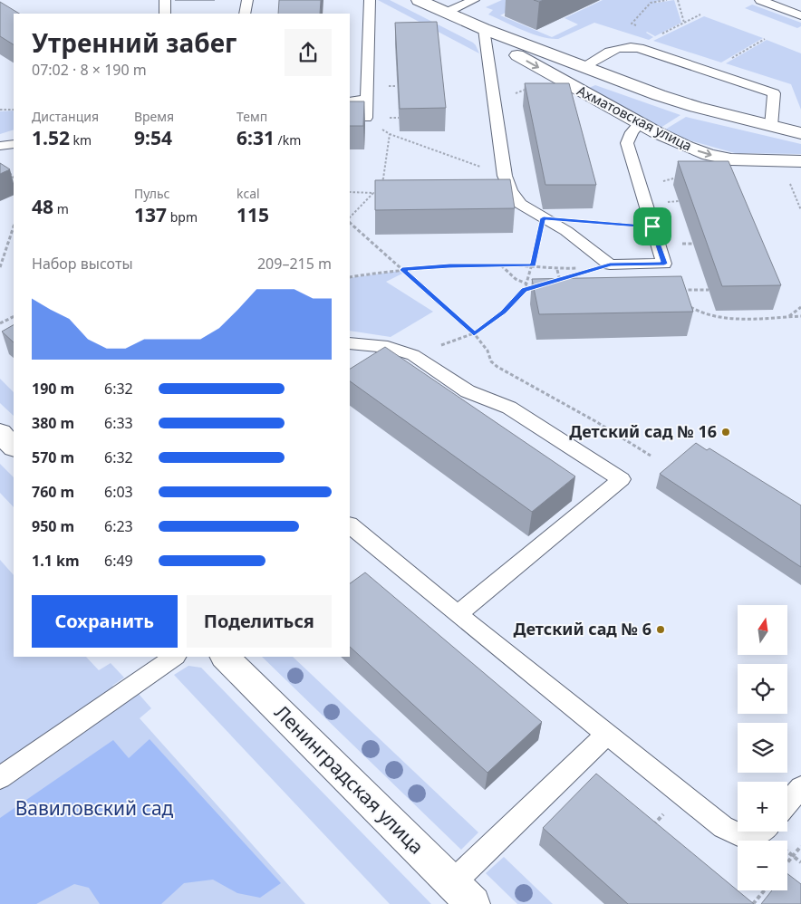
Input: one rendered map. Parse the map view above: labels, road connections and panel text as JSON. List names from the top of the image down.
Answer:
{
  "streets": {
    "street": ["Ахматовская улица", "Ленинградская улица"]
  },
  "parks": ["Вавиловский сад"],
  "places": ["Детский сад № 16", "Детский сад № 6"],
  "north": "top",
  "page": {
    "heading": ["Утренний забег", "07:02 · 8 × 190 m"],
    "stats": [
      ["Дистанция", "1.52 km"],
      ["Время", "9:54"],
      ["Темп", "6:31 /km"],
      ["48 m"],
      ["Пульс", "137 bpm"],
      ["kcal", "115"]
    ],
    "chart": ["Набор высоты", "209–215 m"],
    "list": [
      {
        "name": "190 m",
        "note": "6:32"
      },
      {
        "name": "380 m",
        "note": "6:33"
      },
      {
        "name": "570 m",
        "note": "6:32"
      },
      {
        "name": "760 m",
        "note": "6:03"
      },
      {
        "name": "950 m",
        "note": "6:23"
      },
      {
        "name": "1.1 km",
        "note": "6:49"
      }
    ],
    "buttons": ["Сохранить", "Поделиться"],
    "map_buttons": ["+", "−"]
  }
}
